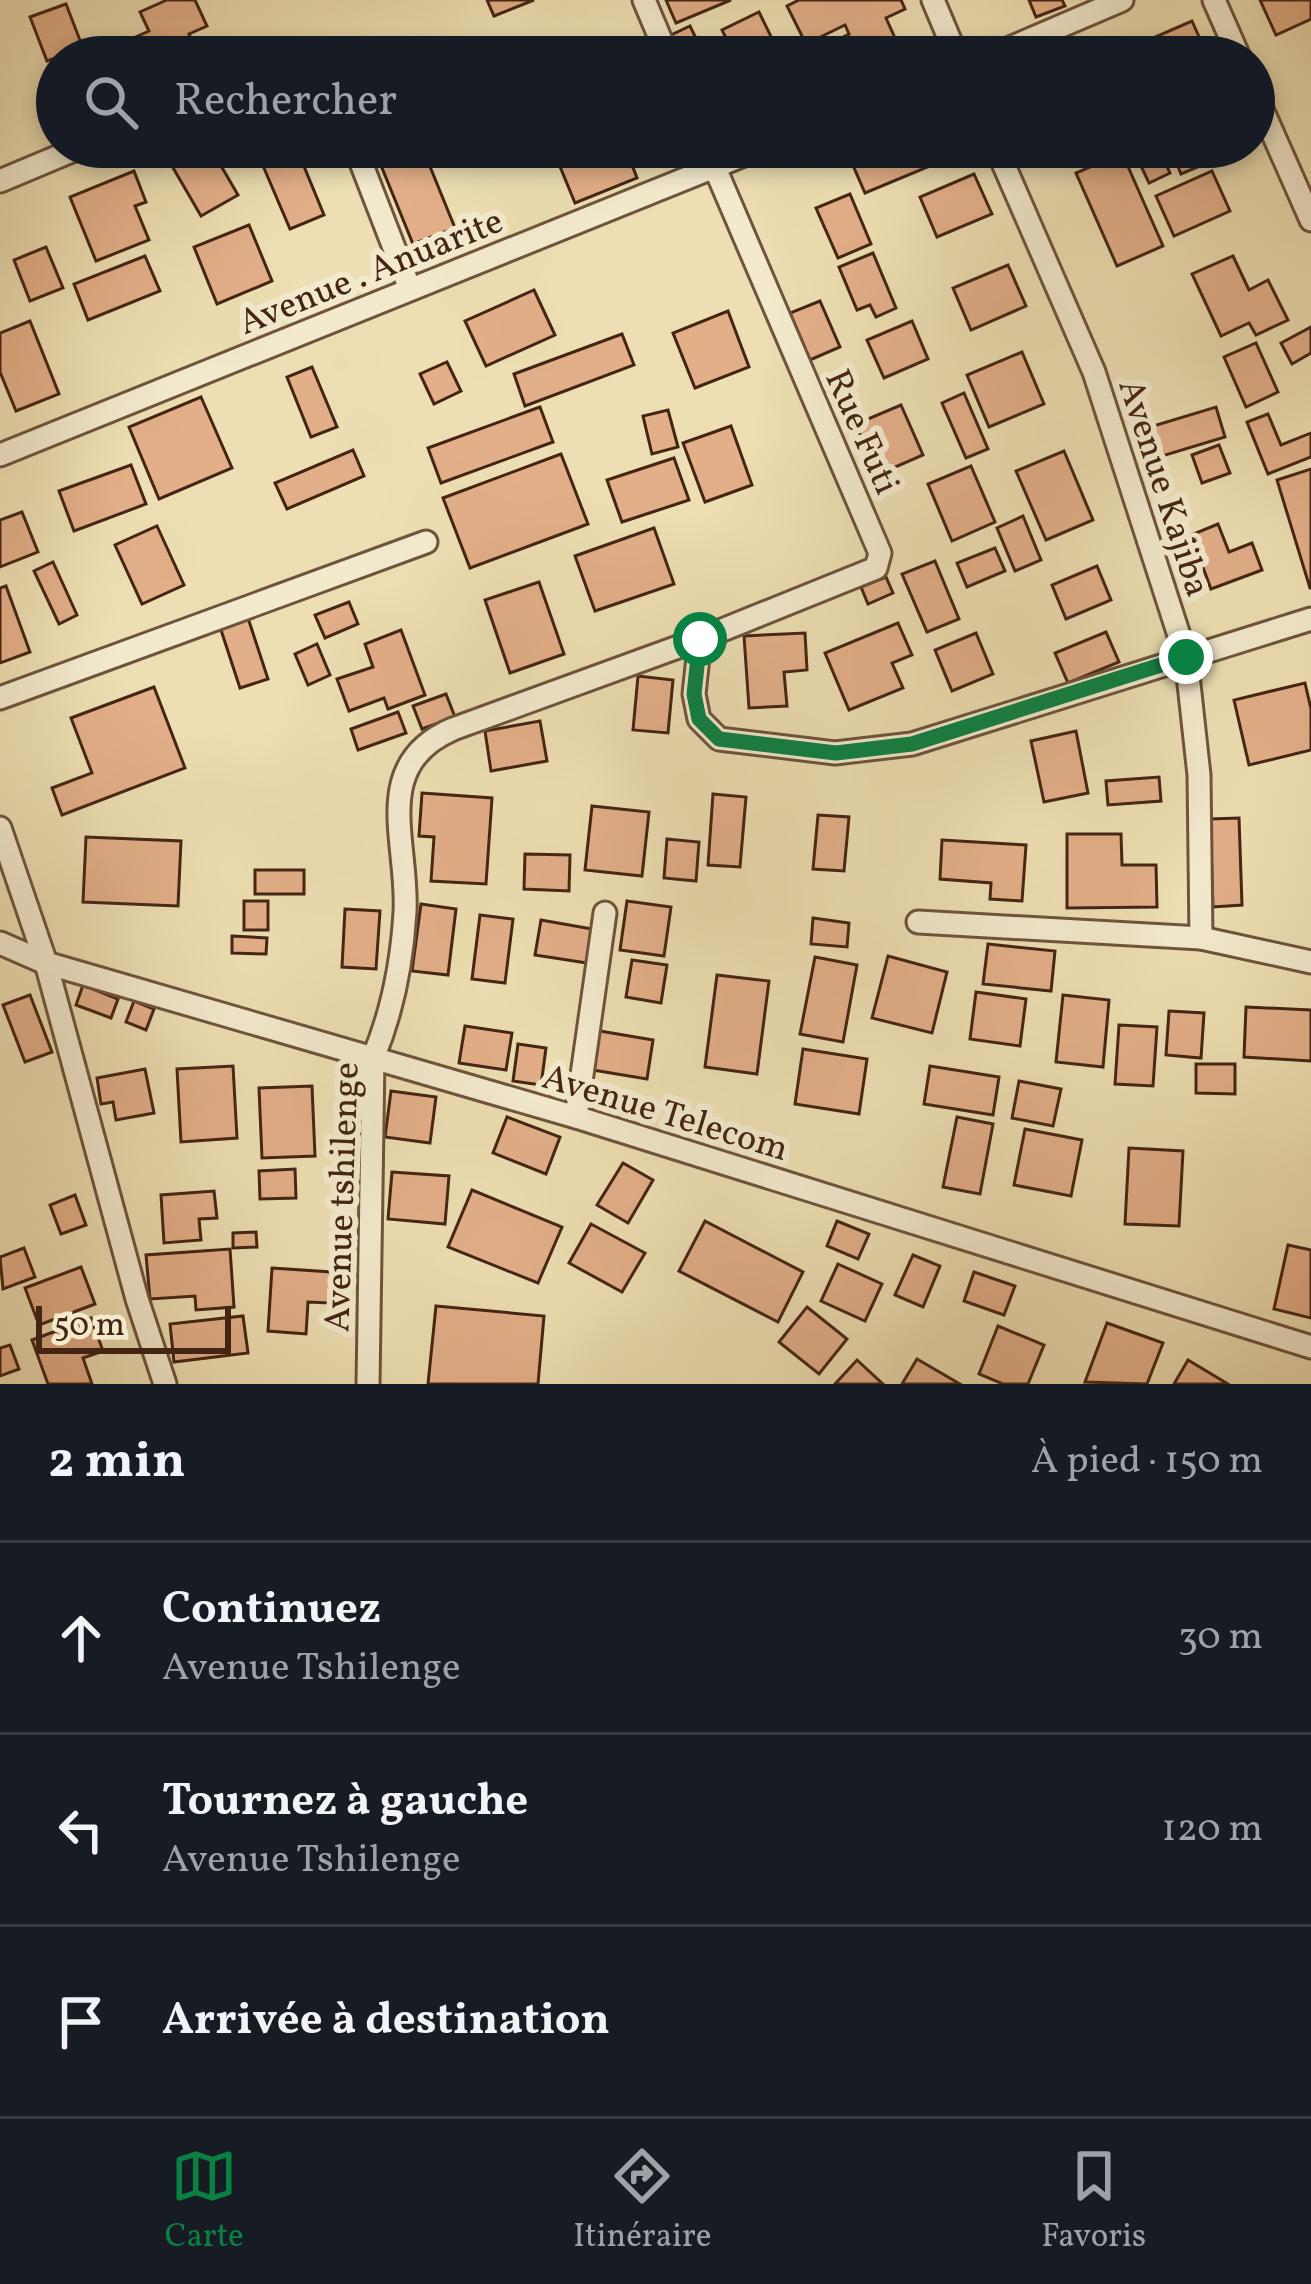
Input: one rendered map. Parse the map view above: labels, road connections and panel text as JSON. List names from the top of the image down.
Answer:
{
  "streets": {
    "street": [
      "Avenue . Anuarite",
      "Rue Futi",
      "Avenue Kajiba",
      "Avenue Telecom",
      "Avenue tshilenge"
    ]
  },
  "crossings": [
    ["Rue Futi", "Avenue tshilenge"],
    ["Avenue Telecom", "Avenue tshilenge"]
  ],
  "scale_bar": "50 m",
  "page": {
    "search": "Rechercher",
    "scale": "50 m",
    "heading": ["2 min", "À pied · 150 m"],
    "list": [
      ["Continuez", "Avenue Tshilenge", "30 m"],
      ["Tournez à gauche", "Avenue Tshilenge", "120 m"],
      "Arrivée à destination"
    ],
    "nav": ["Carte", "Itinéraire", "Favoris"]
  }
}
